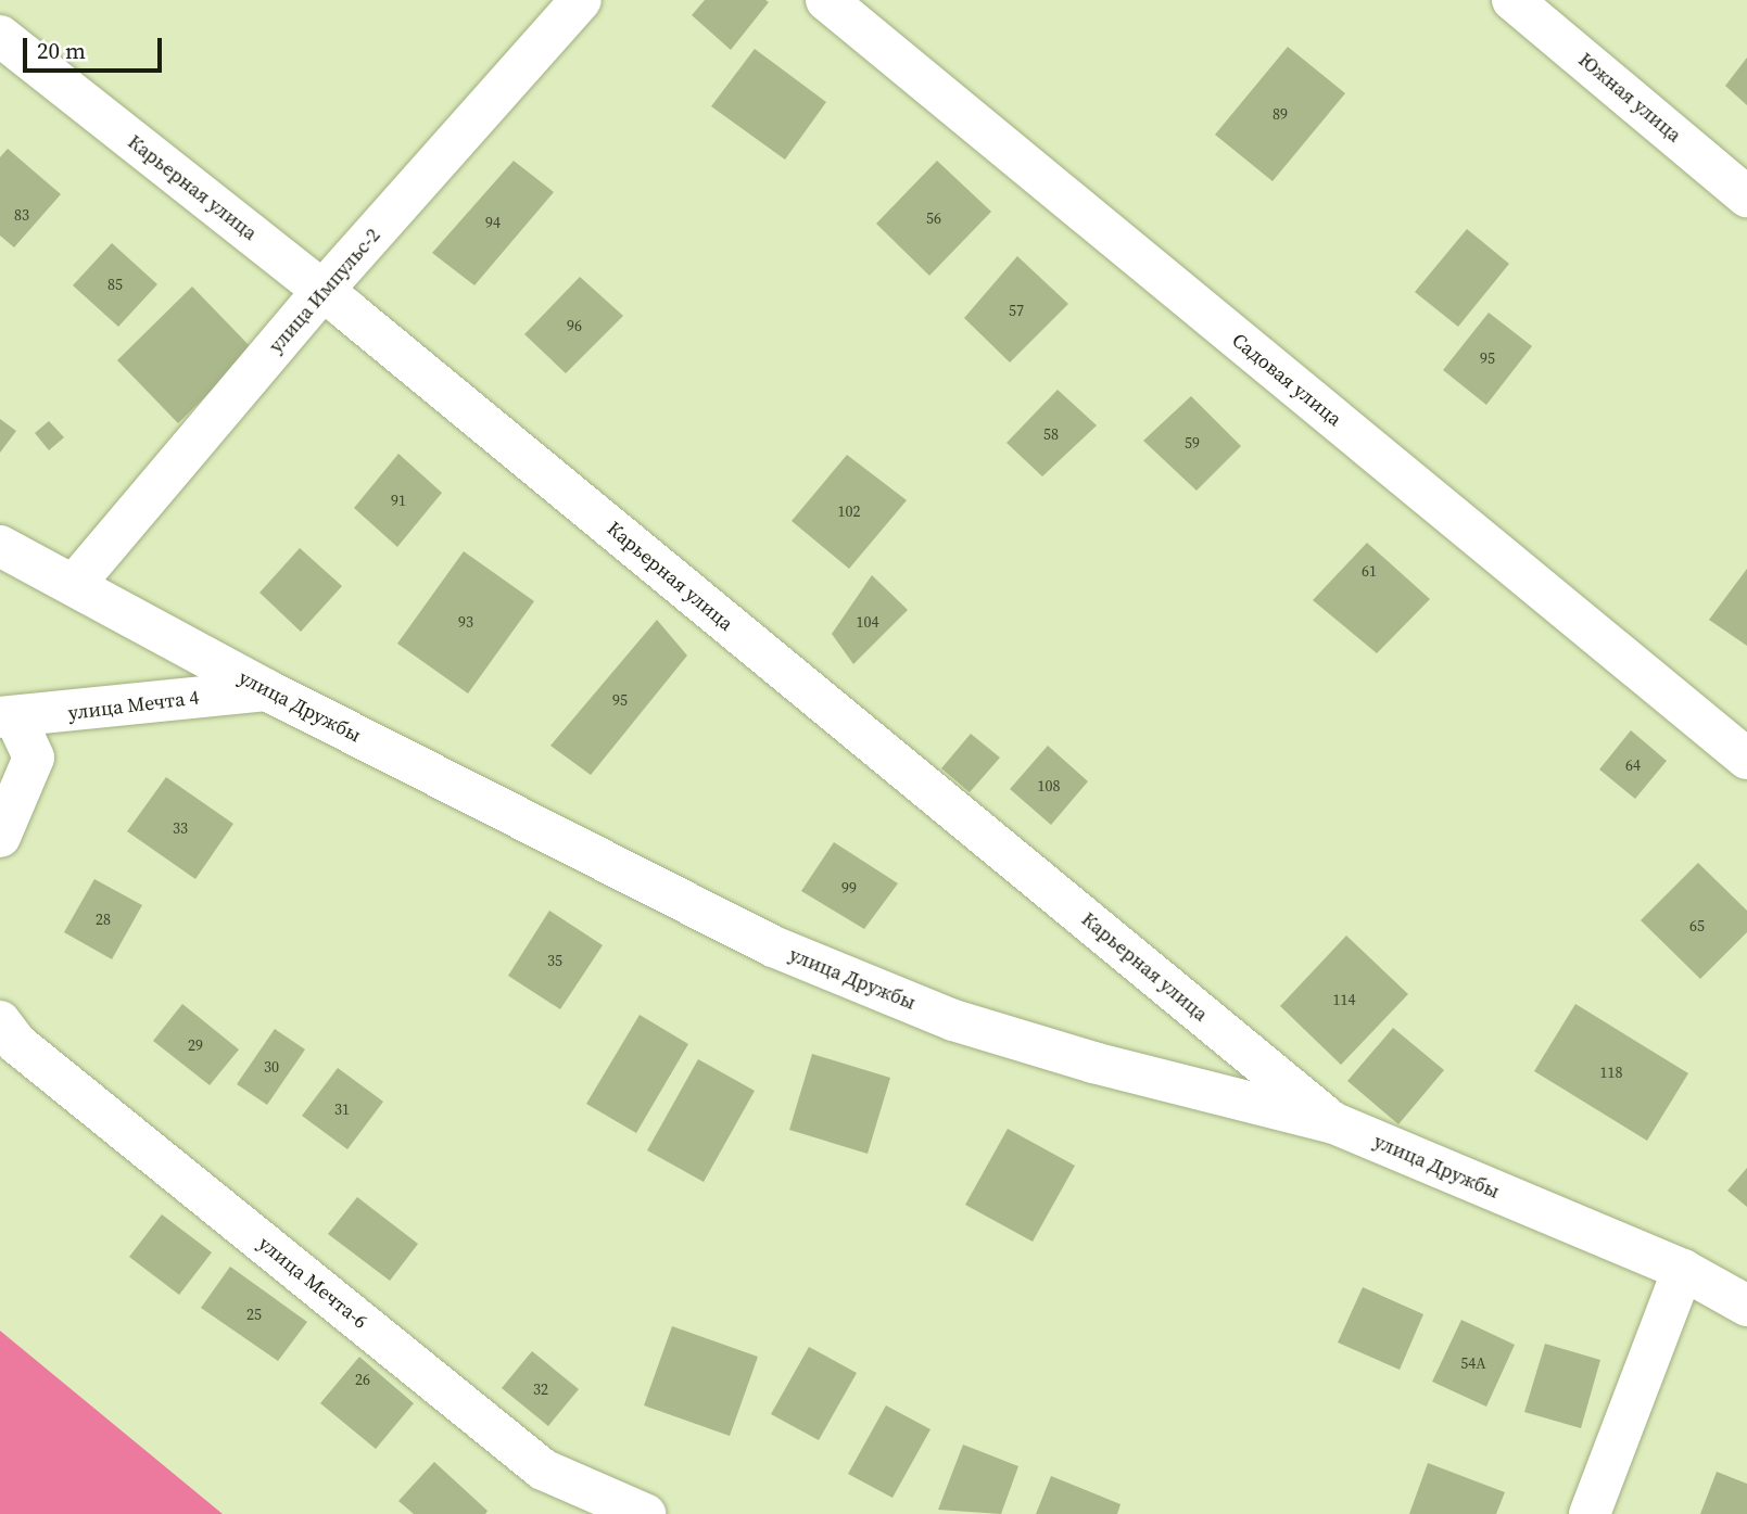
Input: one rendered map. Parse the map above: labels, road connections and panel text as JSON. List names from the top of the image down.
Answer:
{
  "streets": {
    "street": [
      "Южная улица",
      "Карьерная улица",
      "улица Импульс-2",
      "Садовая улица",
      "улица Мечта 4",
      "улица Дружбы",
      "улица Мечта-6"
    ]
  },
  "crossings": [
    ["Карьерная улица", "улица Импульс-2"],
    ["Карьерная улица", "улица Дружбы"],
    ["улица Импульс-2", "улица Дружбы"],
    ["улица Мечта 4", "улица Дружбы"]
  ],
  "house_numbers": [
    "89",
    "83",
    "56",
    "94",
    "85",
    "57",
    "96",
    "95",
    "58",
    "59",
    "91",
    "102",
    "61",
    "93",
    "104",
    "95",
    "64",
    "108",
    "33",
    "99",
    "28",
    "65",
    "35",
    "114",
    "29",
    "30",
    "118",
    "31",
    "25",
    "54А",
    "26",
    "32"
  ],
  "scale_bar": "20 m"
}
